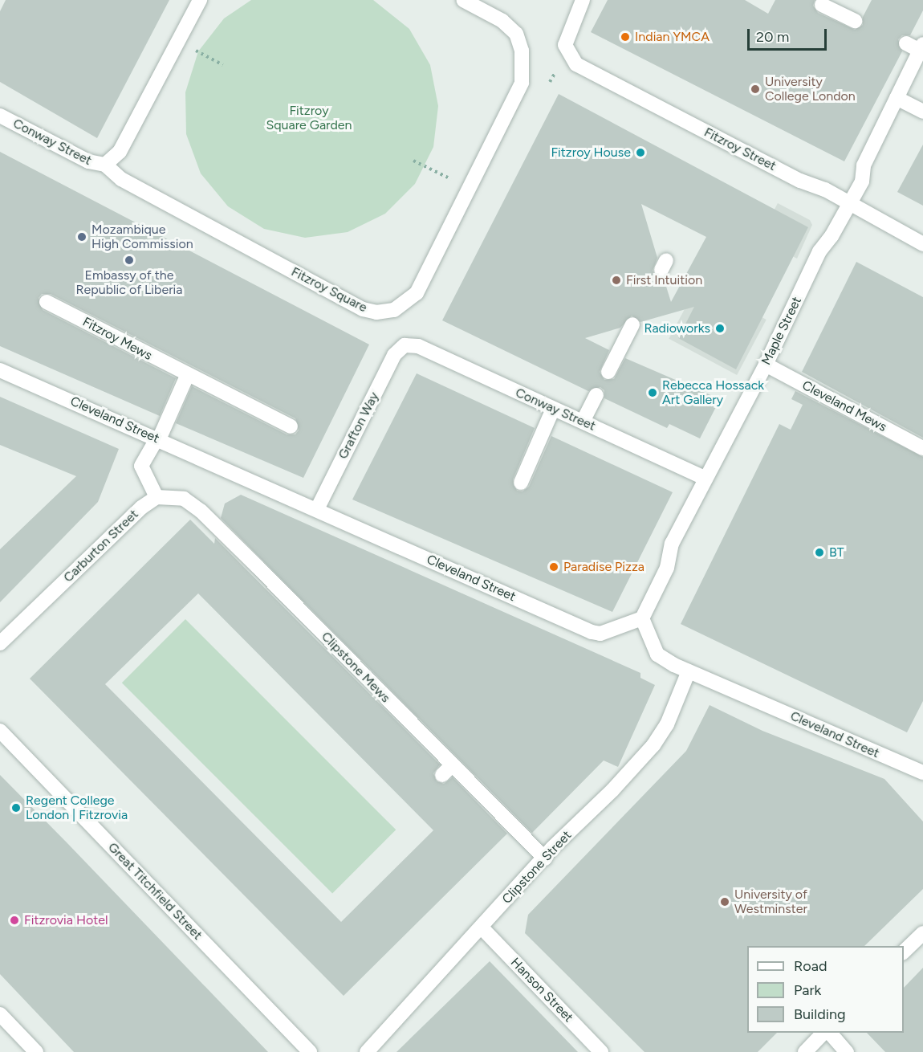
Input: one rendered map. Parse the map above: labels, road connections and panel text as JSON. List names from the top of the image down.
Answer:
{
  "streets": {
    "street": [
      "Conway Street",
      "Fitzroy Street",
      "Fitzroy Square",
      "Maple Street",
      "Fitzroy Mews",
      "Cleveland Mews",
      "Cleveland Street",
      "Grafton Way",
      "Carburton Street",
      "Clipstone Mews",
      "Clipstone Street",
      "Great Titchfield Street",
      "Hanson Street"
    ]
  },
  "crossings": [
    ["Conway Street", "Fitzroy Square"],
    ["Conway Street", "Maple Street"],
    ["Conway Street", "Grafton Way"],
    ["Fitzroy Street", "Maple Street"],
    ["Maple Street", "Cleveland Mews"],
    ["Maple Street", "Cleveland Street"],
    ["Cleveland Street", "Grafton Way"],
    ["Cleveland Street", "Clipstone Street"],
    ["Carburton Street", "Clipstone Mews"],
    ["Clipstone Mews", "Clipstone Street"],
    ["Clipstone Street", "Hanson Street"]
  ],
  "parks": ["Fitzroy Square Garden"],
  "places": [
    "Indian YMCA",
    "University College London",
    "Fitzroy House",
    "Mozambique High Commission",
    "Embassy of the Republic of Liberia",
    "First Intuition",
    "Radioworks",
    "Rebecca Hossack Art Gallery",
    "BT",
    "Paradise Pizza",
    "Regent College London | Fitzrovia",
    "University of Westminster",
    "Fitzrovia Hotel"
  ],
  "legend": ["Road", "Park", "Building"],
  "scale_bar": "20 m"
}
